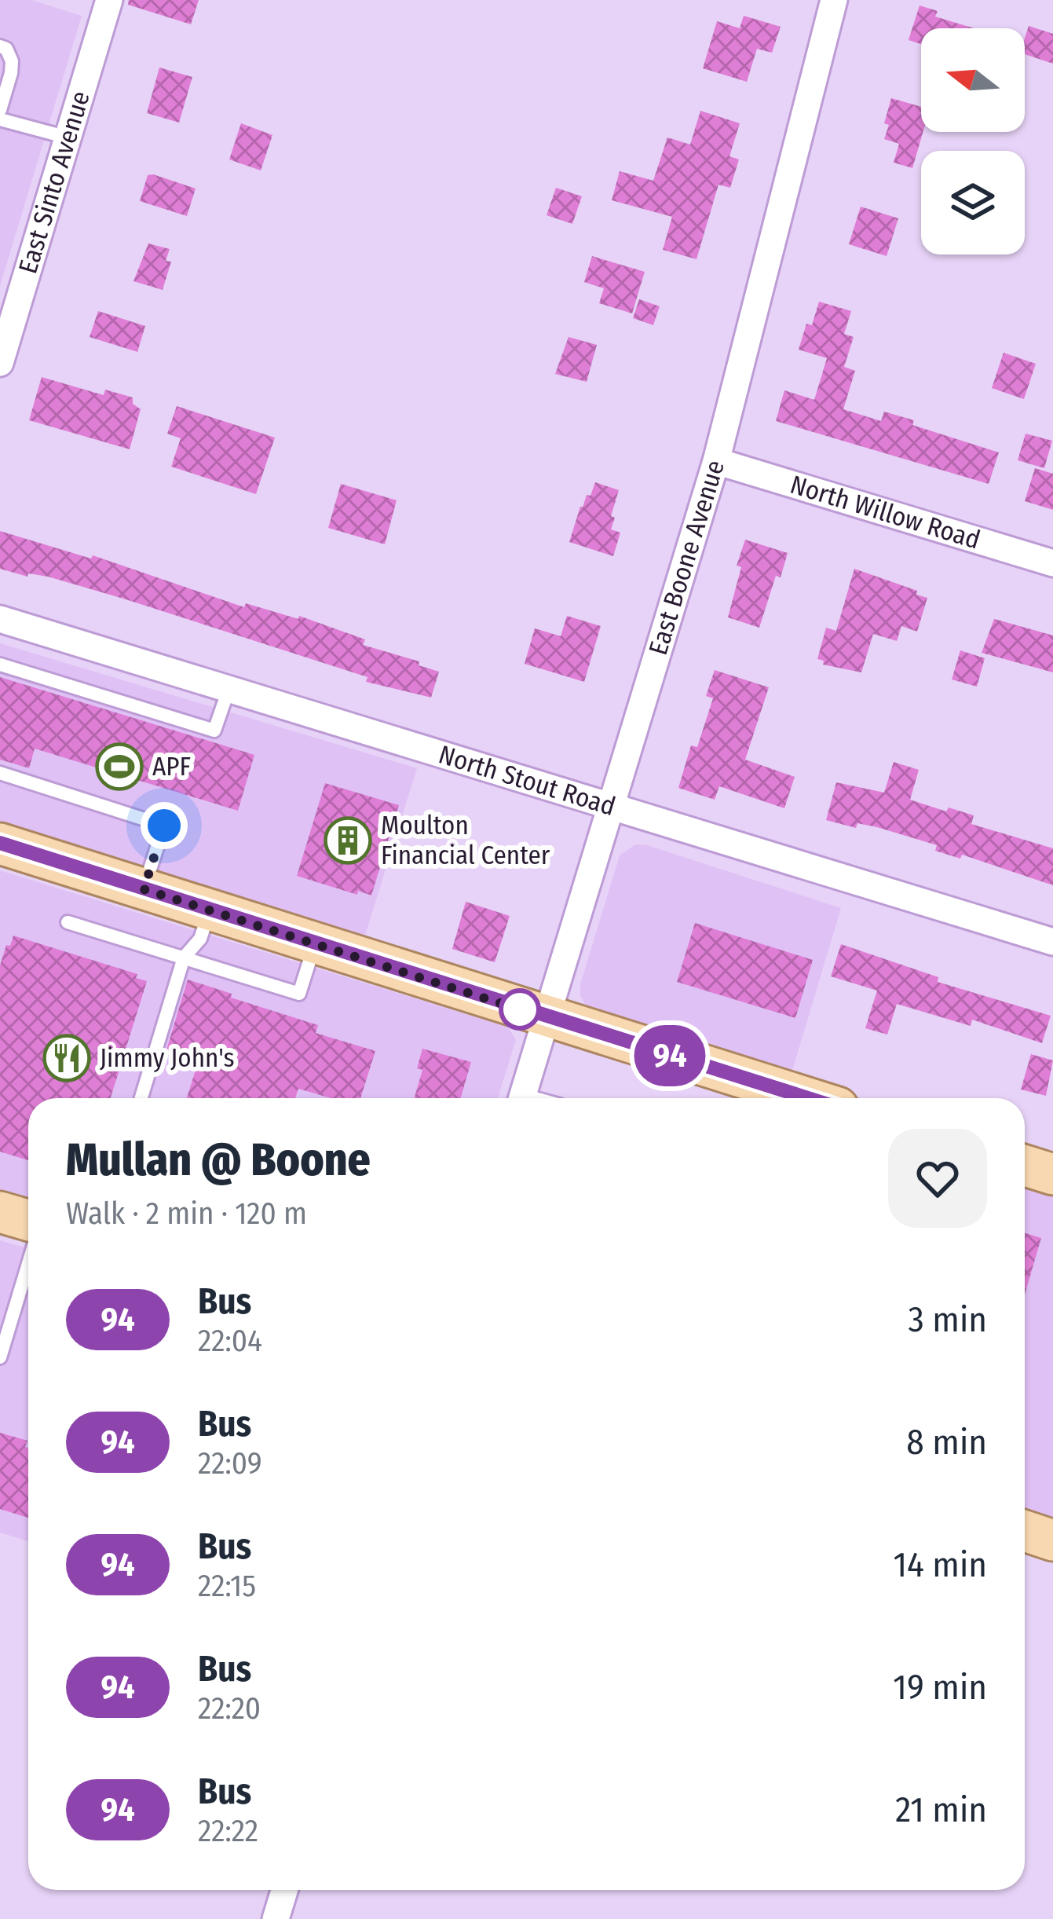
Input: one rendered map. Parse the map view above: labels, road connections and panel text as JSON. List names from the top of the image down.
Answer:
{
  "streets": {
    "street": [
      "East Sinto Avenue",
      "North Willow Road",
      "East Boone Avenue",
      "North Stout Road"
    ]
  },
  "crossings": [
    ["North Willow Road", "East Boone Avenue"],
    ["East Boone Avenue", "North Stout Road"]
  ],
  "places": {
    "sports": ["APF"],
    "building": ["Moulton Financial Center"],
    "restaurant": ["Jimmy John's"]
  },
  "lines": ["bus line 94"],
  "north": "left",
  "page": {
    "on_map": "94",
    "heading": ["Mullan @ Boone", "Walk · 2 min · 120 m"],
    "list": [
      {
        "mark": "94",
        "name": "Bus",
        "note": "22:04",
        "value": "3 min"
      },
      {
        "mark": "94",
        "name": "Bus",
        "note": "22:09",
        "value": "8 min"
      },
      {
        "mark": "94",
        "name": "Bus",
        "note": "22:15",
        "value": "14 min"
      },
      {
        "mark": "94",
        "name": "Bus",
        "note": "22:20",
        "value": "19 min"
      },
      {
        "mark": "94",
        "name": "Bus",
        "note": "22:22",
        "value": "21 min"
      }
    ]
  }
}
